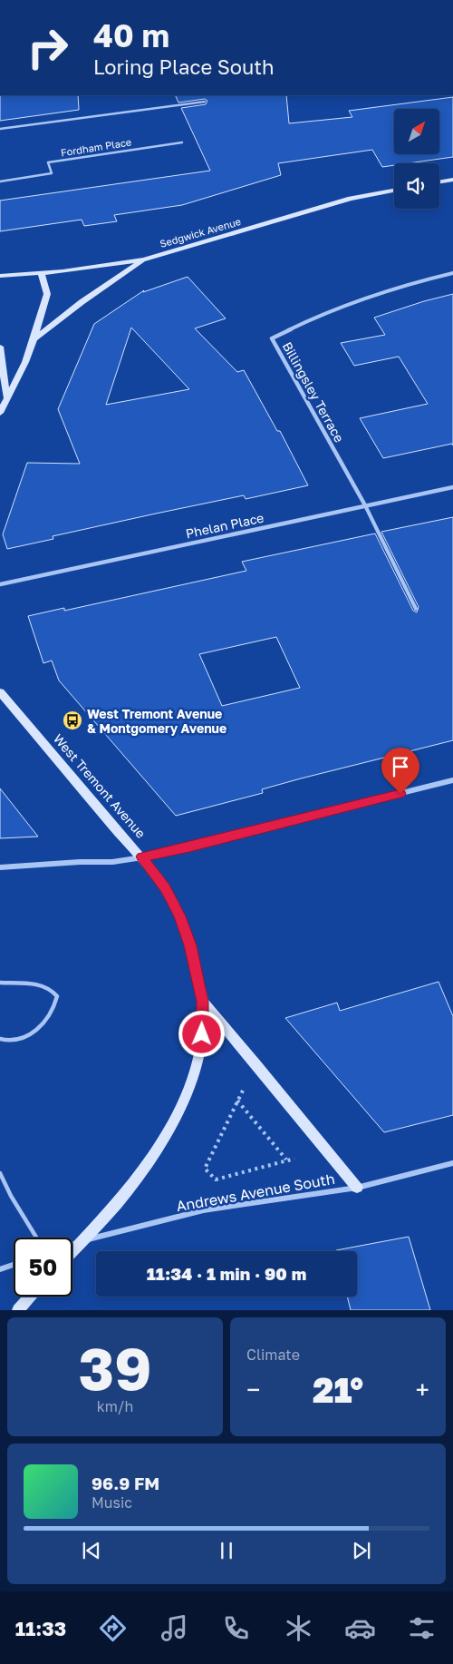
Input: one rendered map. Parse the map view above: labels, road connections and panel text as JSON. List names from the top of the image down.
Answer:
{
  "streets": {
    "main road": ["Sedgwick Avenue", "West Tremont Avenue"],
    "street": ["Billingsley Terrace", "Phelan Place", "Andrews Avenue South"],
    "lane": ["Fordham Place"]
  },
  "crossings": [
    ["Billingsley Terrace", "Phelan Place"],
    ["West Tremont Avenue", "Andrews Avenue South"]
  ],
  "places": {
    "bus stop": ["West Tremont Avenue & Montgomery Avenue"]
  },
  "north": "top right",
  "page": {
    "turn": ["40 m", "Loring Place South"],
    "limit": "50",
    "trip": "11:34 · 1 min · 90 m",
    "tile": [
      ["39", "km/h"],
      "Climate"
    ],
    "heat": ["−", "21°", "+"],
    "song": ["96.9 FM", "Music"],
    "tabs": "11:33"
  }
}
